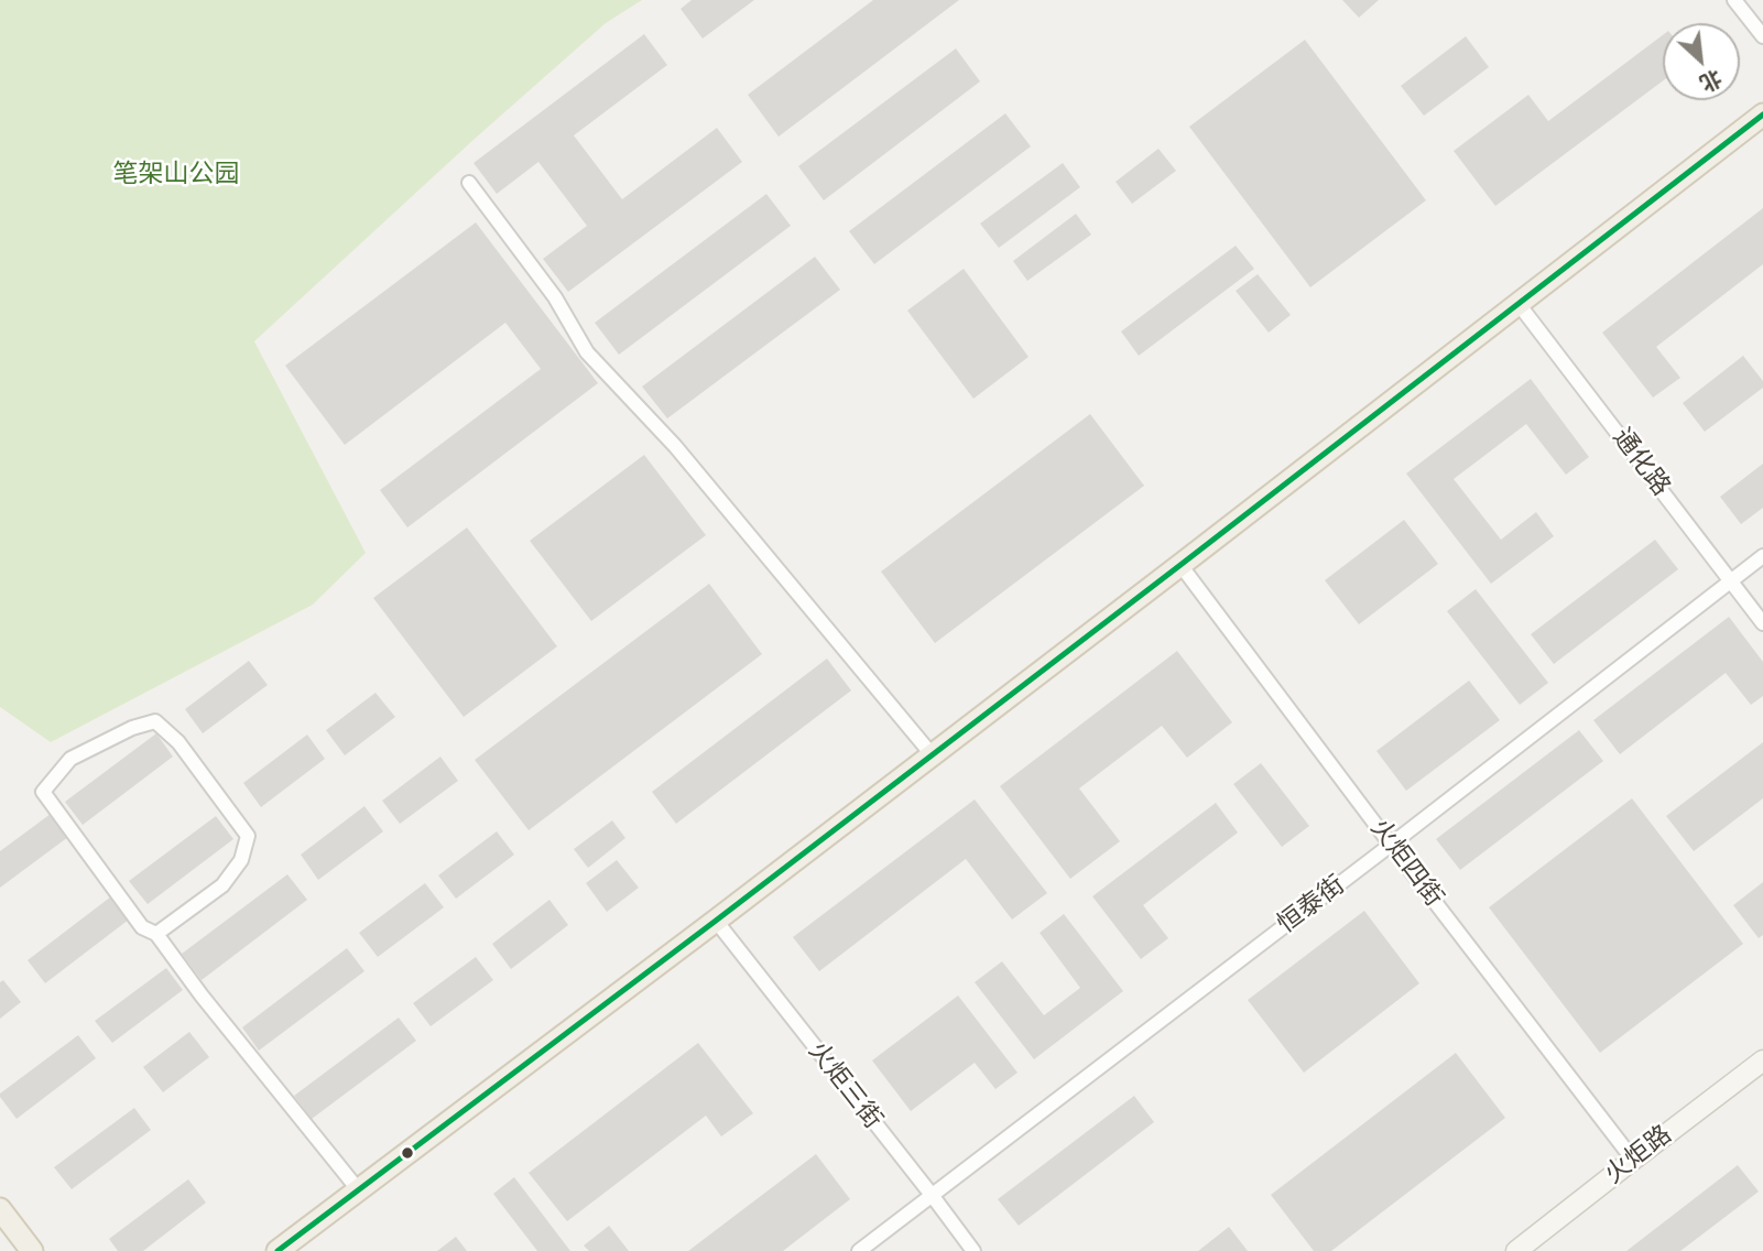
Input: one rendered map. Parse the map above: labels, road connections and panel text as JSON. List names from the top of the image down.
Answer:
{
  "streets": {
    "main road": ["火炬路"],
    "street": [
      "通化路",
      "火炬四街",
      "恒泰街",
      "火炬三街"
    ]
  },
  "crossings": [
    ["通化路", "恒泰街"],
    ["火炬四街", "恒泰街"],
    ["火炬四街", "火炬路"],
    ["恒泰街", "火炬三街"]
  ],
  "parks": ["笔架山公园"],
  "north": "bottom right"
}
